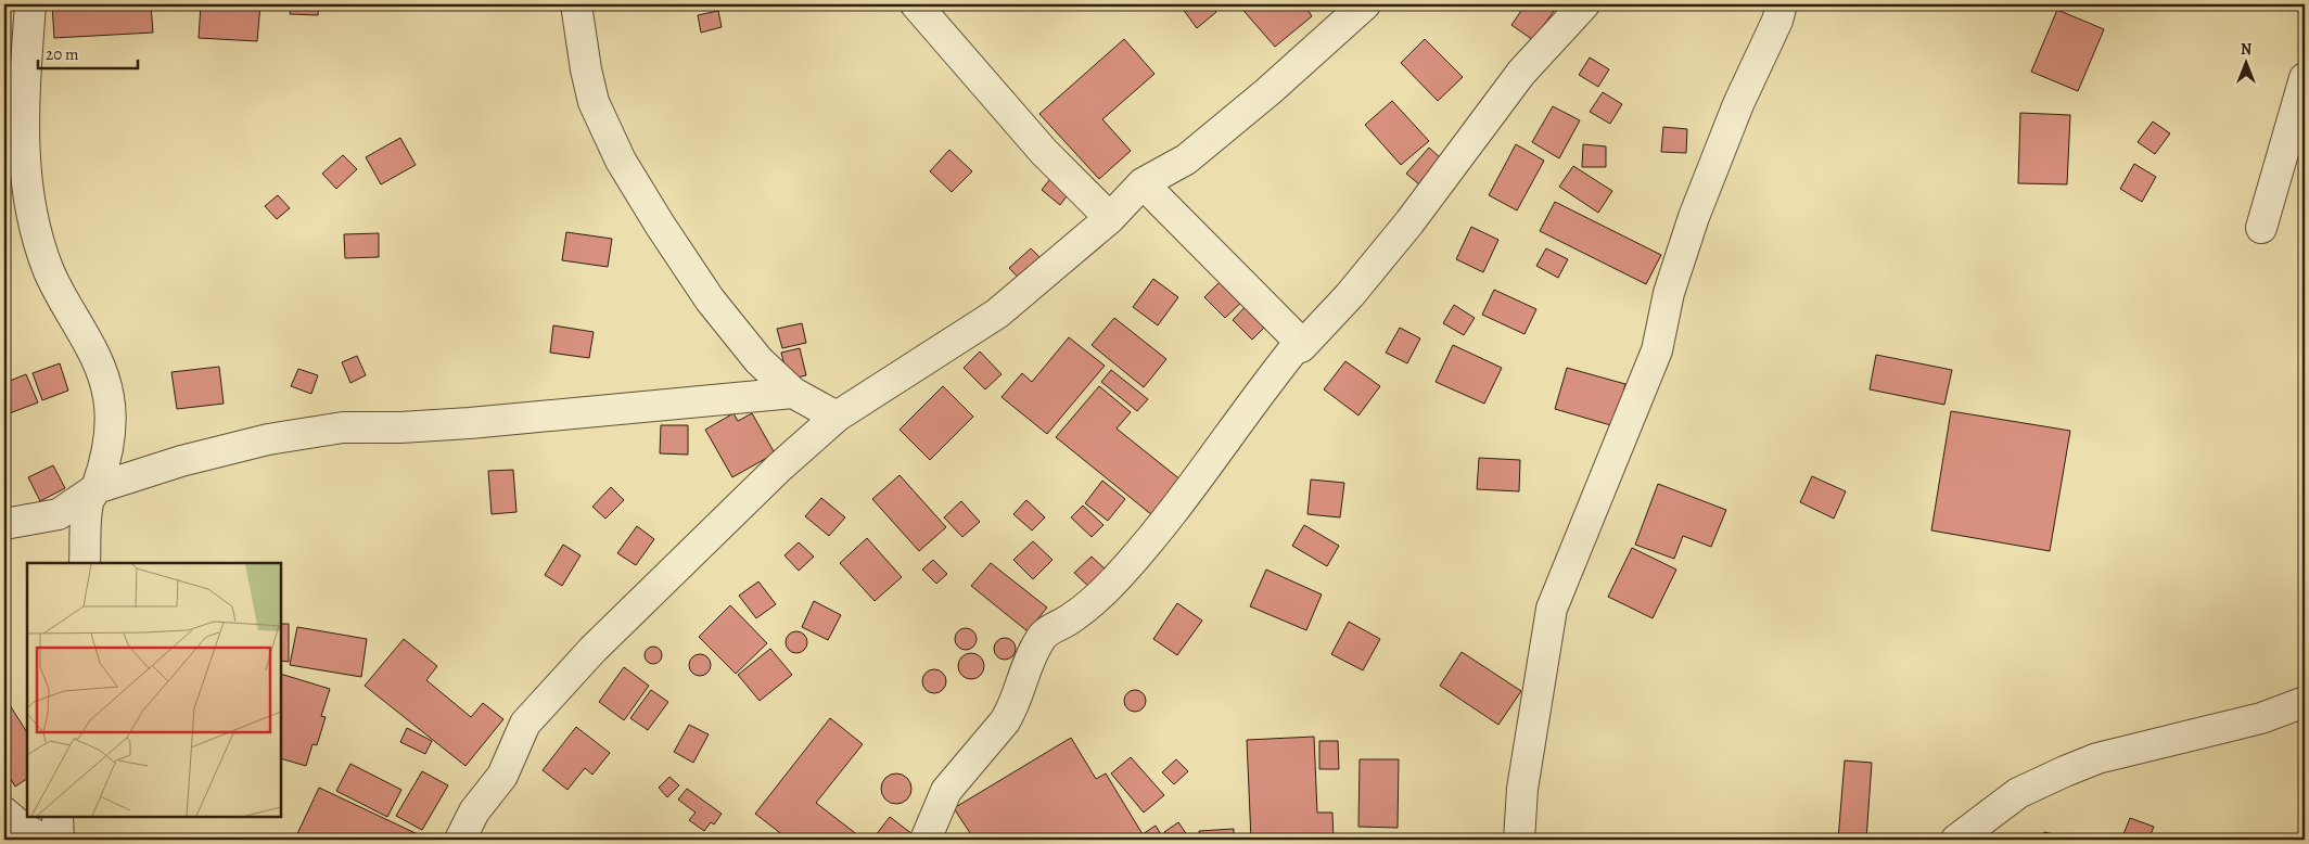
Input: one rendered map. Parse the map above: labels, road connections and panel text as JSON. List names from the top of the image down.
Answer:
{
  "scale_bar": "20 m",
  "north": "top"
}
